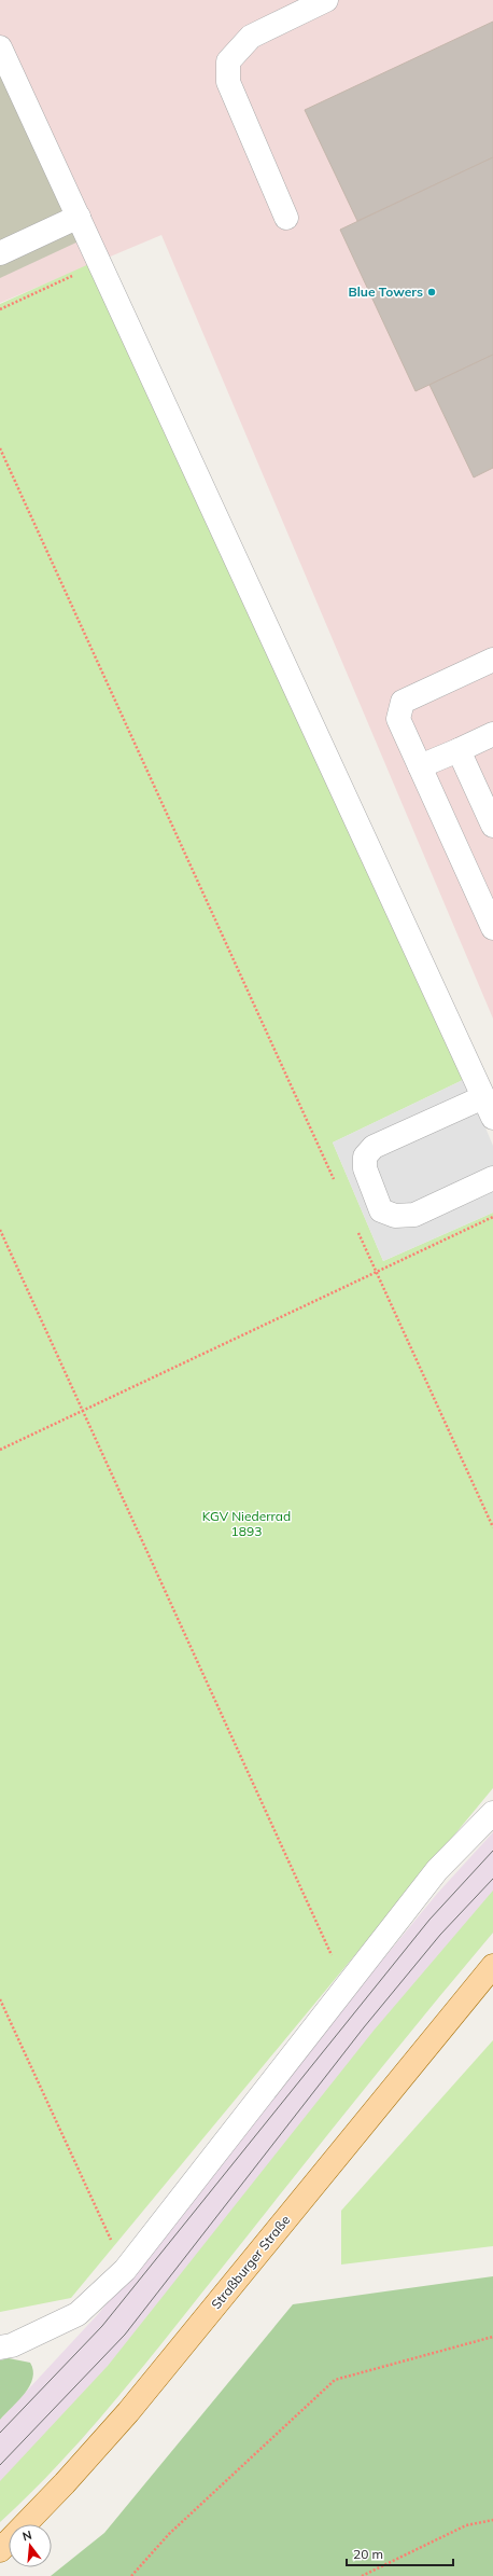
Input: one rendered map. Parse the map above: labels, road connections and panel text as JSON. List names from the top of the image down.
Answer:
{
  "streets": {
    "main road": ["Straßburger Straße"]
  },
  "parks": ["KGV Niederrad 1893"],
  "places": ["Blue Towers"],
  "scale_bar": "20 m",
  "north": "top"
}
